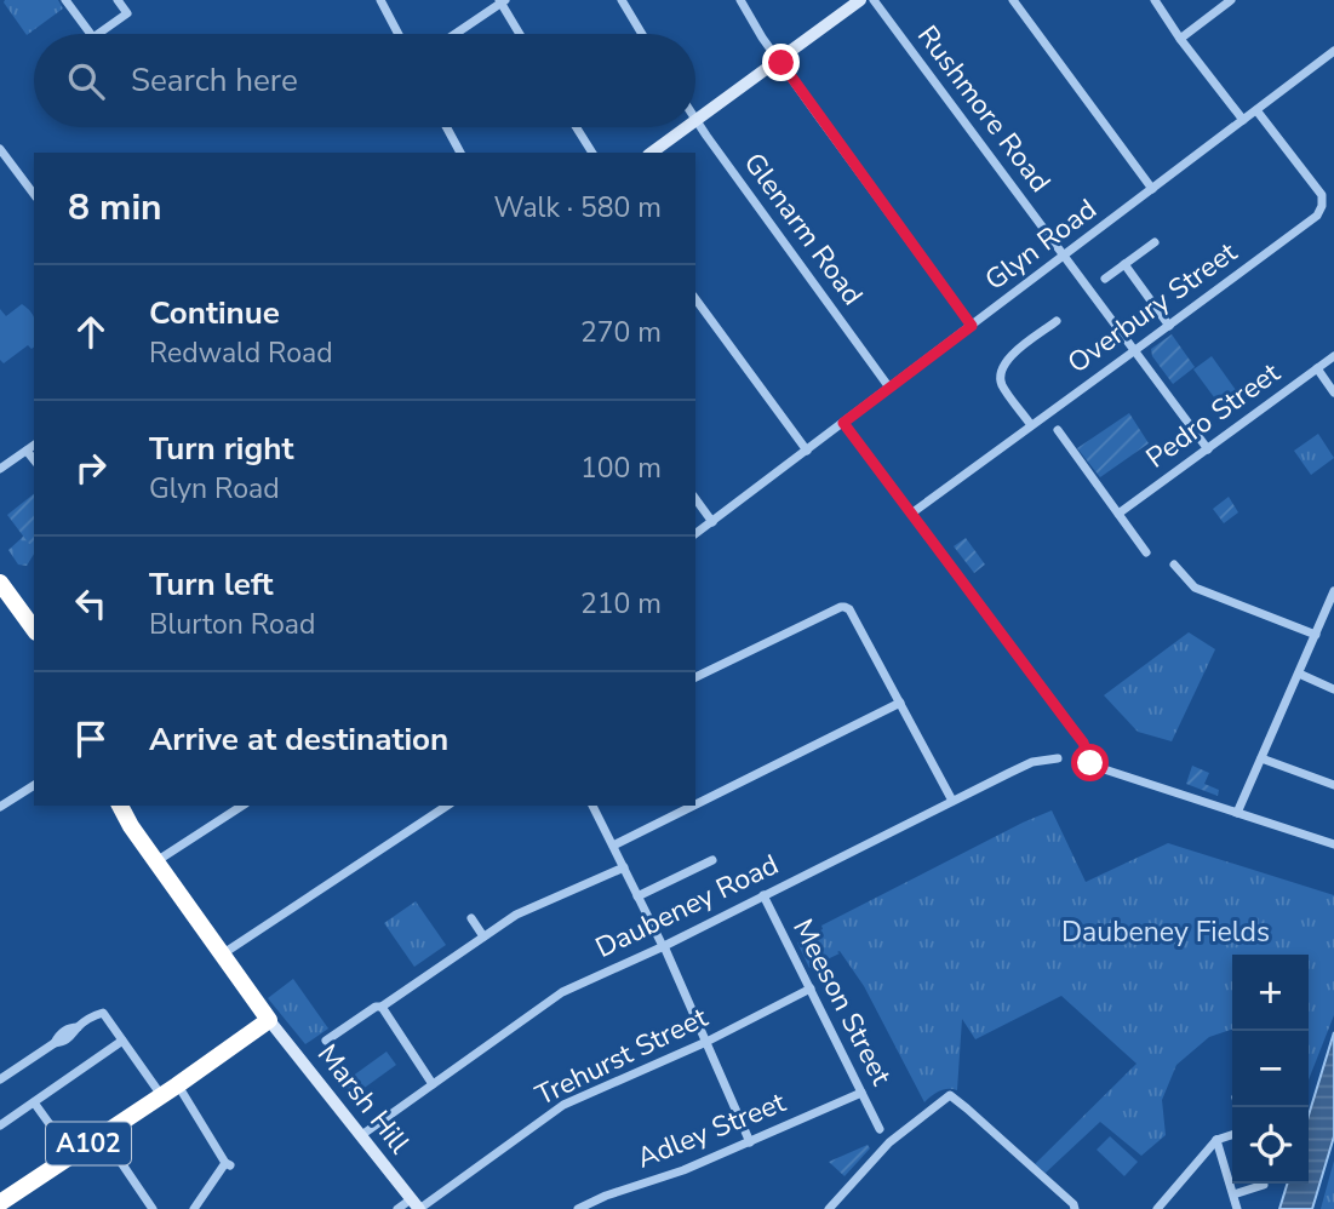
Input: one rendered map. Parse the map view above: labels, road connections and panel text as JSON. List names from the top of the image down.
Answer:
{
  "streets": {
    "highway": ["A102"],
    "street": [
      "Rushmore Road",
      "Glenarm Road",
      "Glyn Road",
      "Overbury Street",
      "Pedro Street",
      "Daubeney Road",
      "Meeson Street",
      "Trehurst Street",
      "Marsh Hill",
      "Adley Street"
    ]
  },
  "crossings": [
    ["Rushmore Road", "Glyn Road"],
    ["Rushmore Road", "Overbury Street"],
    ["Rushmore Road", "Pedro Street"],
    ["Glenarm Road", "Glyn Road"],
    ["Glyn Road", "Overbury Street"],
    ["Daubeney Road", "Meeson Street"],
    ["Daubeney Road", "Marsh Hill"],
    ["Meeson Street", "Trehurst Street"],
    ["Meeson Street", "Adley Street"],
    ["Trehurst Street", "Marsh Hill"],
    ["Marsh Hill", "A102"]
  ],
  "parks": ["Daubeney Fields"],
  "page": {
    "search": "Search here",
    "heading": ["8 min", "Walk · 580 m"],
    "list": [
      ["Continue", "Redwald Road", "270 m"],
      ["Turn right", "Glyn Road", "100 m"],
      ["Turn left", "Blurton Road", "210 m"],
      "Arrive at destination"
    ],
    "map_buttons": ["+", "−"]
  }
}
